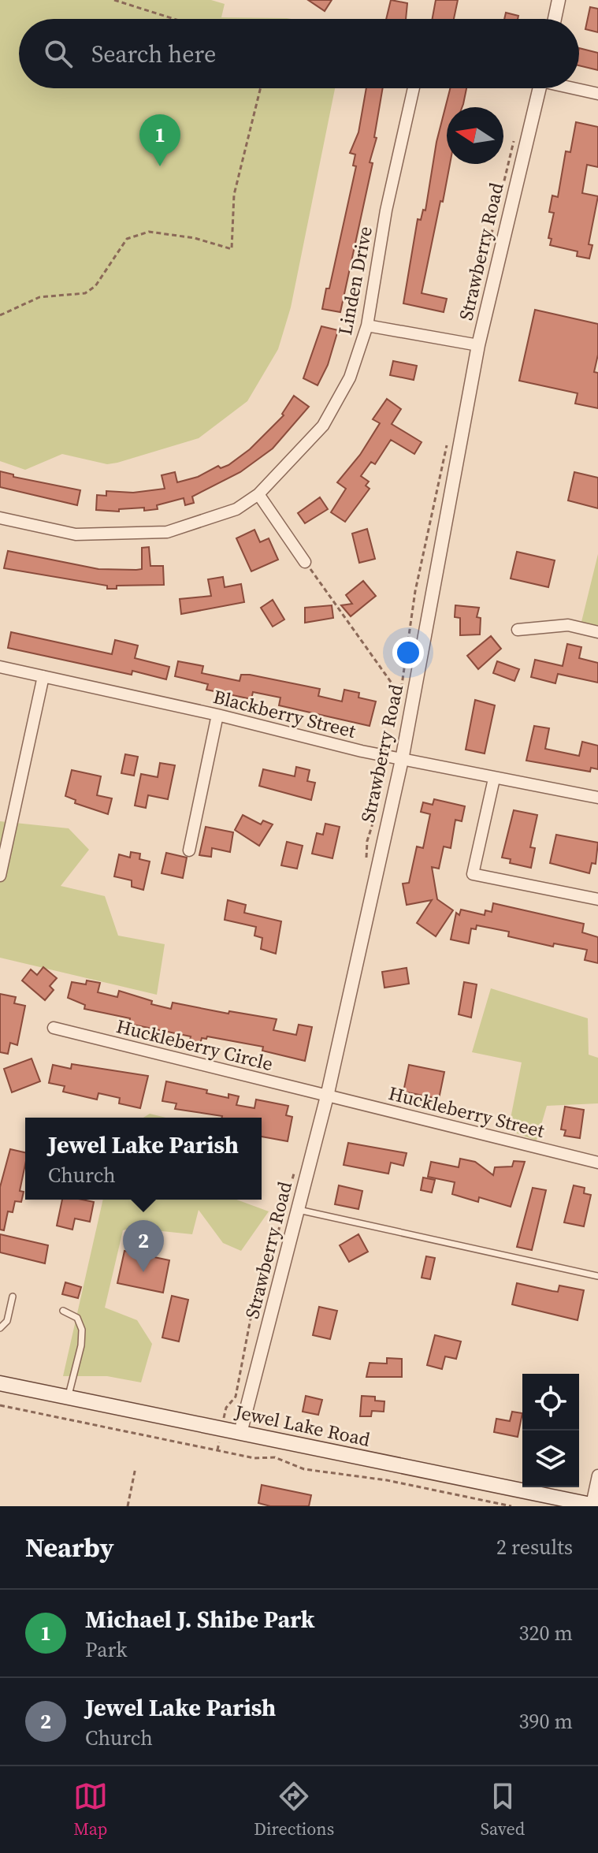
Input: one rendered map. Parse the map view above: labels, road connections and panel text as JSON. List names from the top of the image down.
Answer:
{
  "streets": {
    "main road": ["Jewel Lake Road"],
    "street": [
      "Strawberry Road",
      "Linden Drive",
      "Blackberry Street",
      "Huckleberry Circle",
      "Huckleberry Street"
    ]
  },
  "crossings": [
    ["Strawberry Road", "Blackberry Street"],
    ["Strawberry Road", "Huckleberry Circle"],
    ["Strawberry Road", "Huckleberry Street"],
    ["Strawberry Road", "Jewel Lake Road"],
    ["Huckleberry Circle", "Huckleberry Street"]
  ],
  "north": "left",
  "page": {
    "search": "Search here",
    "pins": ["1", "2"],
    "popup": ["Jewel Lake Parish", "Church"],
    "heading": ["Nearby", "2 results"],
    "list": [
      {
        "mark": "1",
        "name": "Michael J. Shibe Park",
        "note": "Park",
        "value": "320 m"
      },
      {
        "mark": "2",
        "name": "Jewel Lake Parish",
        "note": "Church",
        "value": "390 m"
      }
    ],
    "nav": ["Map", "Directions", "Saved"]
  }
}
